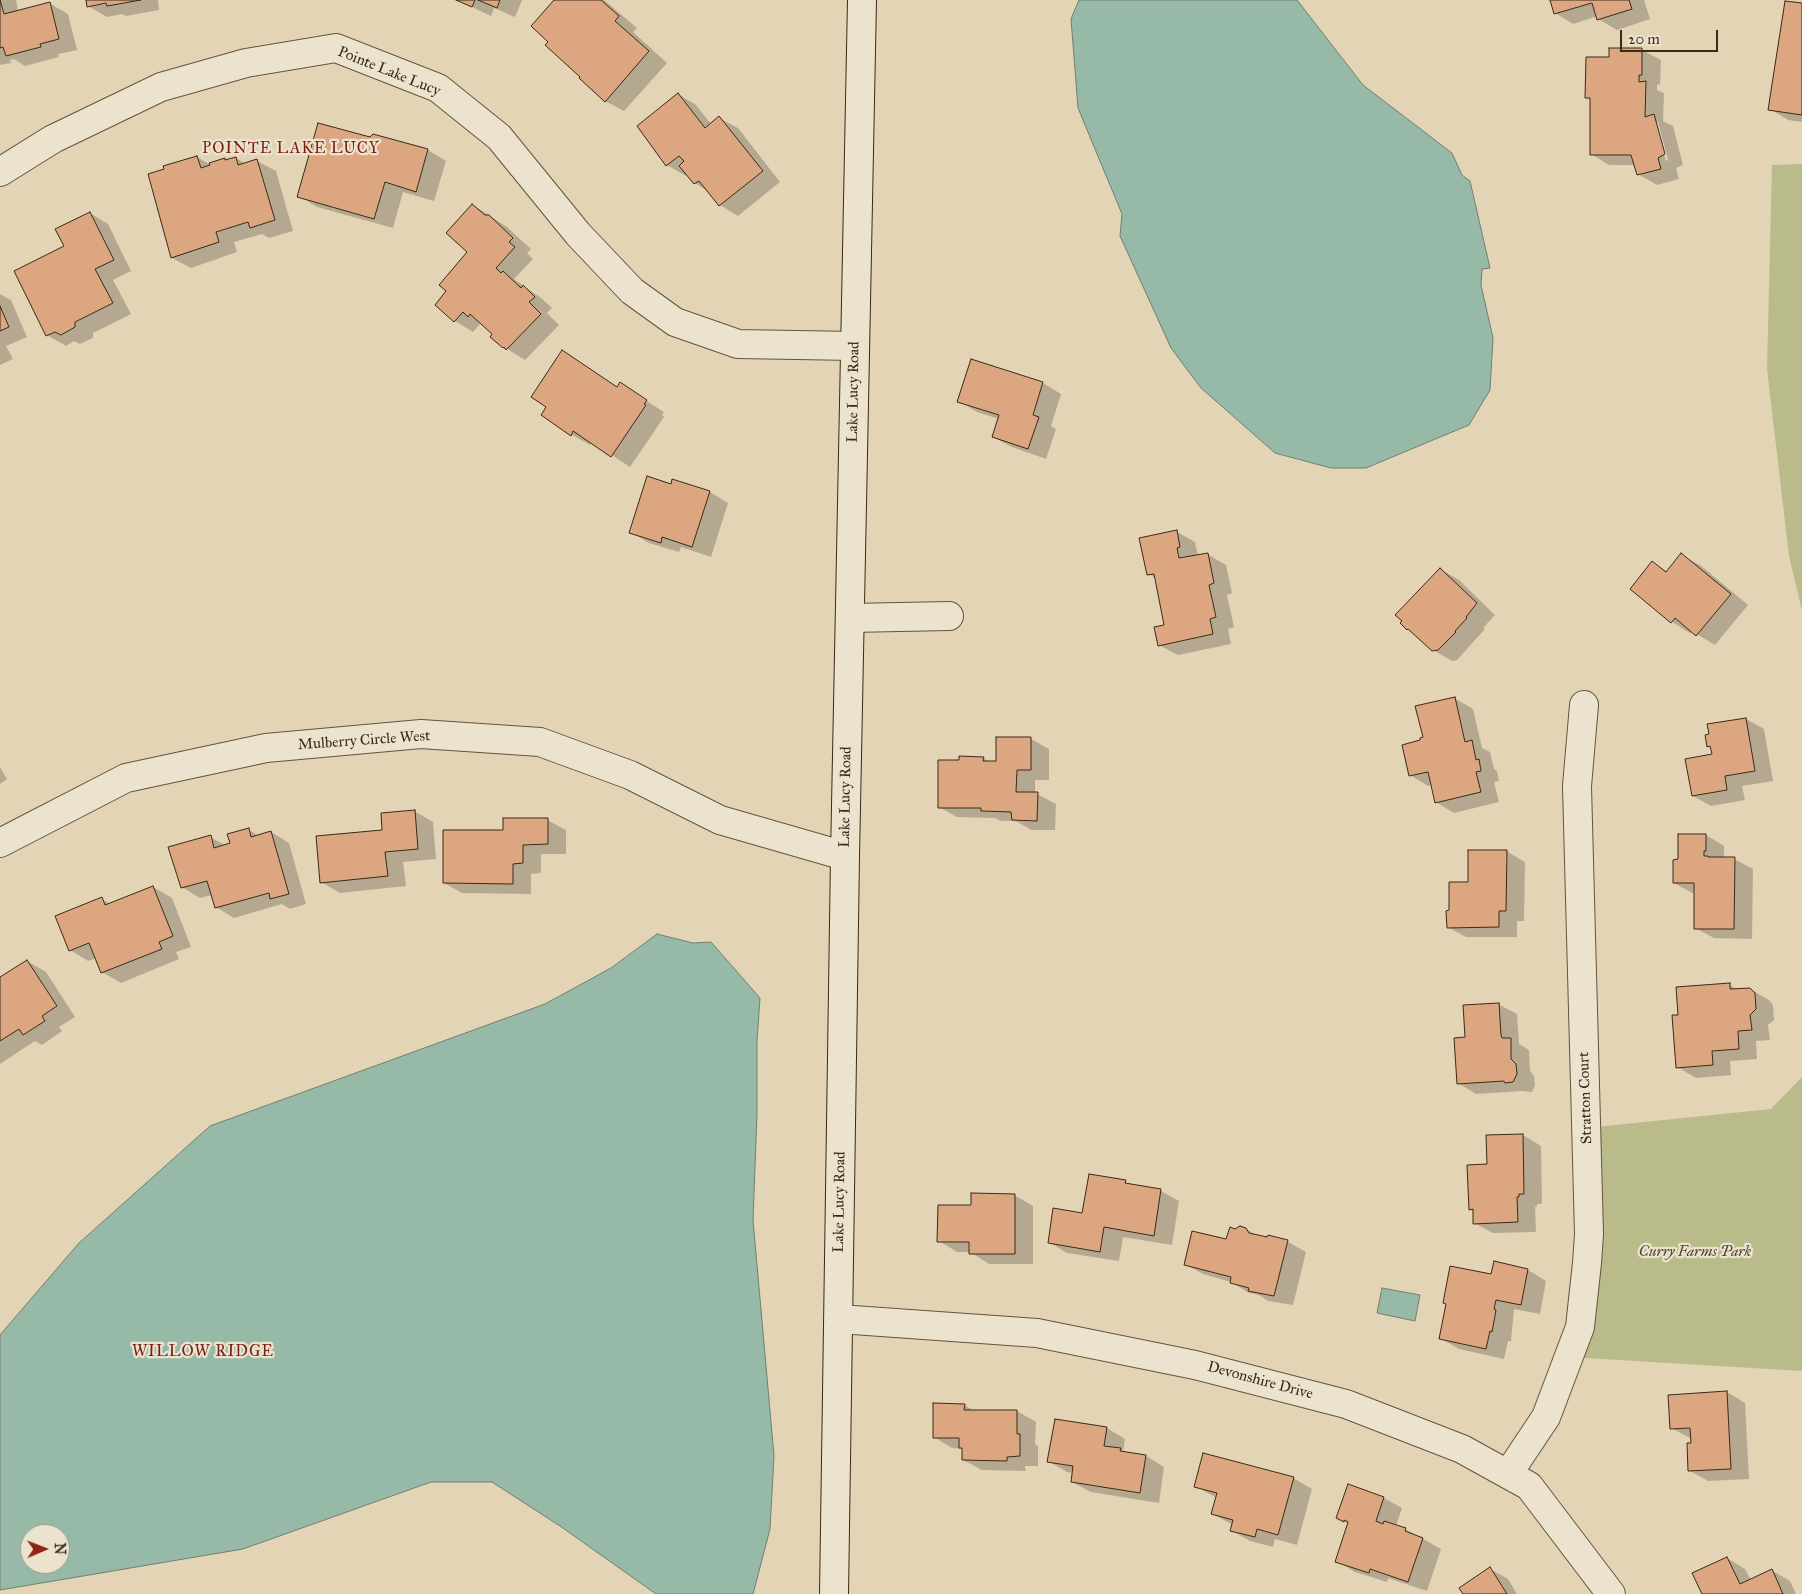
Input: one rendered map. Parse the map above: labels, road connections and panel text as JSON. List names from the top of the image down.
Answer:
{
  "streets": {
    "street": [
      "Pointe Lake Lucy",
      "Lake Lucy Road",
      "Mulberry Circle West",
      "Stratton Court",
      "Devonshire Drive"
    ]
  },
  "crossings": [
    ["Pointe Lake Lucy", "Lake Lucy Road"],
    ["Lake Lucy Road", "Mulberry Circle West"],
    ["Lake Lucy Road", "Devonshire Drive"],
    ["Stratton Court", "Devonshire Drive"]
  ],
  "districts": ["POINTE LAKE LUCY", "WILLOW RIDGE"],
  "parks": ["Curry Farms Park"],
  "scale_bar": "20 m",
  "north": "right"
}
